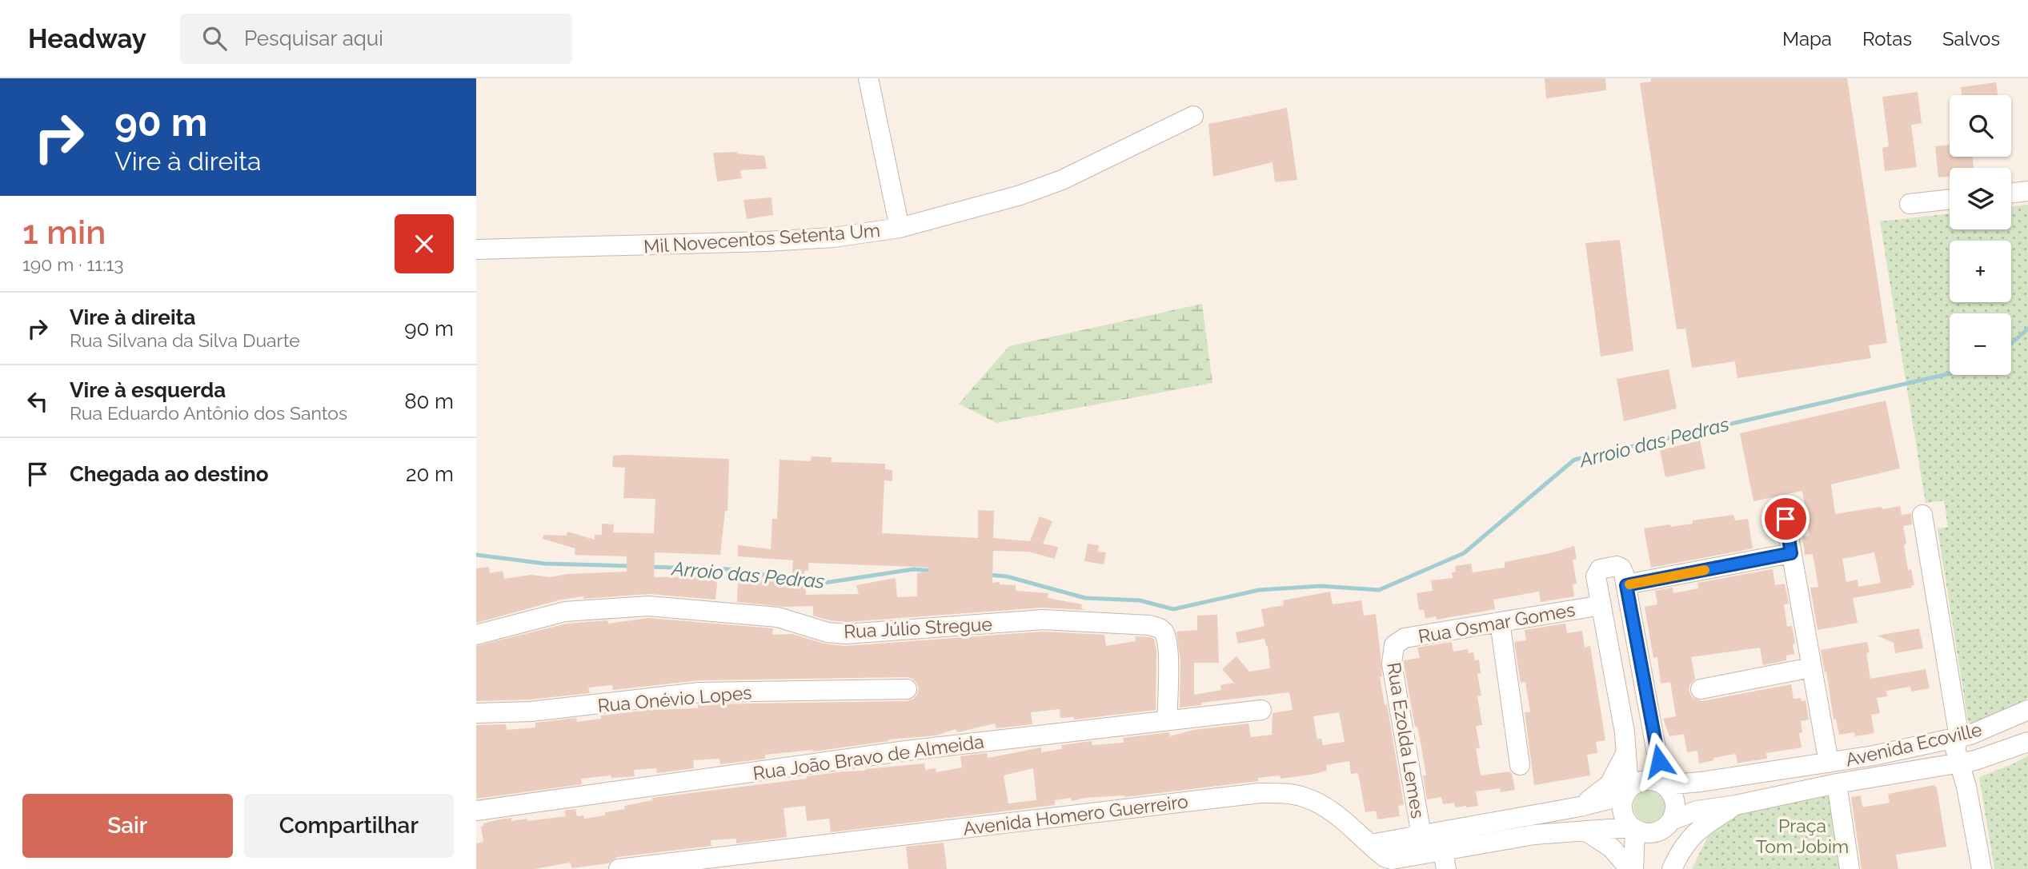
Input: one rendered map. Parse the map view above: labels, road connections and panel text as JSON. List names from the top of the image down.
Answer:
{
  "streets": {
    "street": [
      "Mil Novecentos Setenta Um",
      "Rua Osmar Gomes",
      "Rua Júlio Stregue",
      "Rua Onévio Lopes",
      "Rua Ezolda Lemes",
      "Avenida Ecoville",
      "Rua João Bravo de Almeida",
      "Avenida Homero Guerreiro"
    ]
  },
  "crossings": [
    ["Rua Osmar Gomes", "Rua Ezolda Lemes"],
    ["Rua Júlio Stregue", "Rua João Bravo de Almeida"]
  ],
  "water": ["Arroio das Pedras"],
  "parks": ["Praça Tom Jobim"],
  "page": {
    "header": "Headway",
    "search": "Pesquisar aqui",
    "nav": ["Mapa", "Rotas", "Salvos"],
    "turn": ["90 m", "Vire à direita"],
    "map_buttons": ["+", "−"],
    "heading": ["1 min", "190 m · 11:13"],
    "list": [
      {
        "name": "Vire à direita",
        "note": "Rua Silvana da Silva Duarte",
        "value": "90 m"
      },
      {
        "name": "Vire à esquerda",
        "note": "Rua Eduardo Antônio dos Santos",
        "value": "80 m"
      },
      {
        "name": "Chegada ao destino",
        "value": "20 m"
      }
    ],
    "buttons": ["Sair", "Compartilhar"]
  }
}
